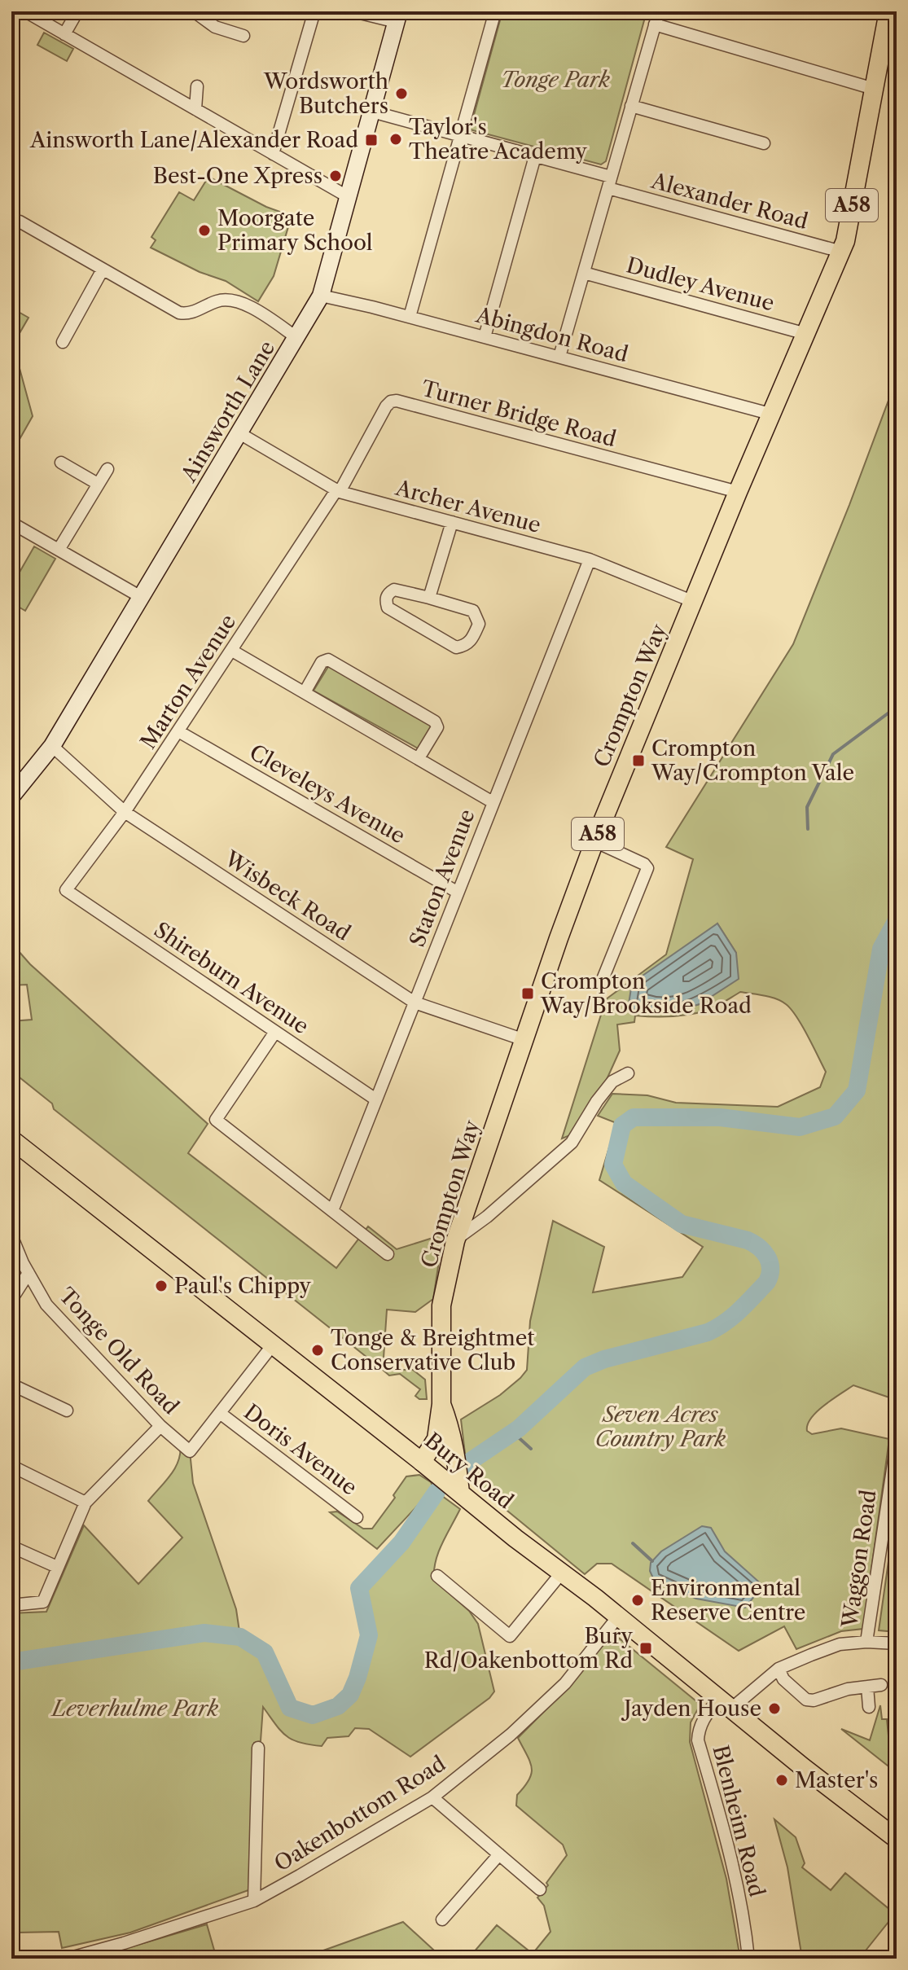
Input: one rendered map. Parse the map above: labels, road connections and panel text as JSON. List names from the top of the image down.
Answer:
{
  "streets": {
    "main road": [
      "A58",
      "Ainsworth Lane",
      "Crompton Way",
      "Bury Road"
    ],
    "street": [
      "Alexander Road",
      "Dudley Avenue",
      "Abingdon Road",
      "Turner Bridge Road",
      "Archer Avenue",
      "Marton Avenue",
      "Cleveleys Avenue",
      "Staton Avenue",
      "Wisbeck Road",
      "Shireburn Avenue",
      "Tonge Old Road",
      "Doris Avenue",
      "Waggon Road",
      "Oakenbottom Road",
      "Blenheim Road"
    ]
  },
  "crossings": [
    ["Alexander Road", "Ainsworth Lane"],
    ["Alexander Road", "Crompton Way"],
    ["Dudley Avenue", "Crompton Way"],
    ["Abingdon Road", "Ainsworth Lane"],
    ["Abingdon Road", "Crompton Way"],
    ["Ainsworth Lane", "Archer Avenue"],
    ["Ainsworth Lane", "Wisbeck Road"],
    ["Turner Bridge Road", "Archer Avenue"],
    ["Turner Bridge Road", "Marton Avenue"],
    ["Turner Bridge Road", "Crompton Way"],
    ["Archer Avenue", "Marton Avenue"],
    ["Archer Avenue", "Crompton Way"],
    ["Archer Avenue", "Staton Avenue"],
    ["Marton Avenue", "Cleveleys Avenue"],
    ["Marton Avenue", "Wisbeck Road"],
    ["Marton Avenue", "Shireburn Avenue"],
    ["Crompton Way", "Wisbeck Road"],
    ["Crompton Way", "Bury Road"],
    ["Cleveleys Avenue", "Staton Avenue"],
    ["Staton Avenue", "Wisbeck Road"],
    ["Staton Avenue", "Shireburn Avenue"],
    ["Tonge Old Road", "Doris Avenue"],
    ["Bury Road", "Oakenbottom Road"],
    ["Bury Road", "Blenheim Road"],
    ["Waggon Road", "Blenheim Road"]
  ],
  "parks": ["Tonge Park", "Seven Acres Country Park", "Leverhulme Park"],
  "places": {
    "other": [
      "Wordsworth Butchers",
      "Taylor's Theatre Academy",
      "Best-One Xpress",
      "Moorgate Primary School",
      "Paul's Chippy",
      "Tonge & Breightmet Conservative Club",
      "Environmental Reserve Centre",
      "Jayden House",
      "Master's"
    ],
    "transit": [
      "Ainsworth Lane/Alexander Road",
      "Crompton Way/Crompton Vale",
      "Crompton Way/Brookside Road",
      "Bury Rd/Oakenbottom Rd"
    ]
  }
}
